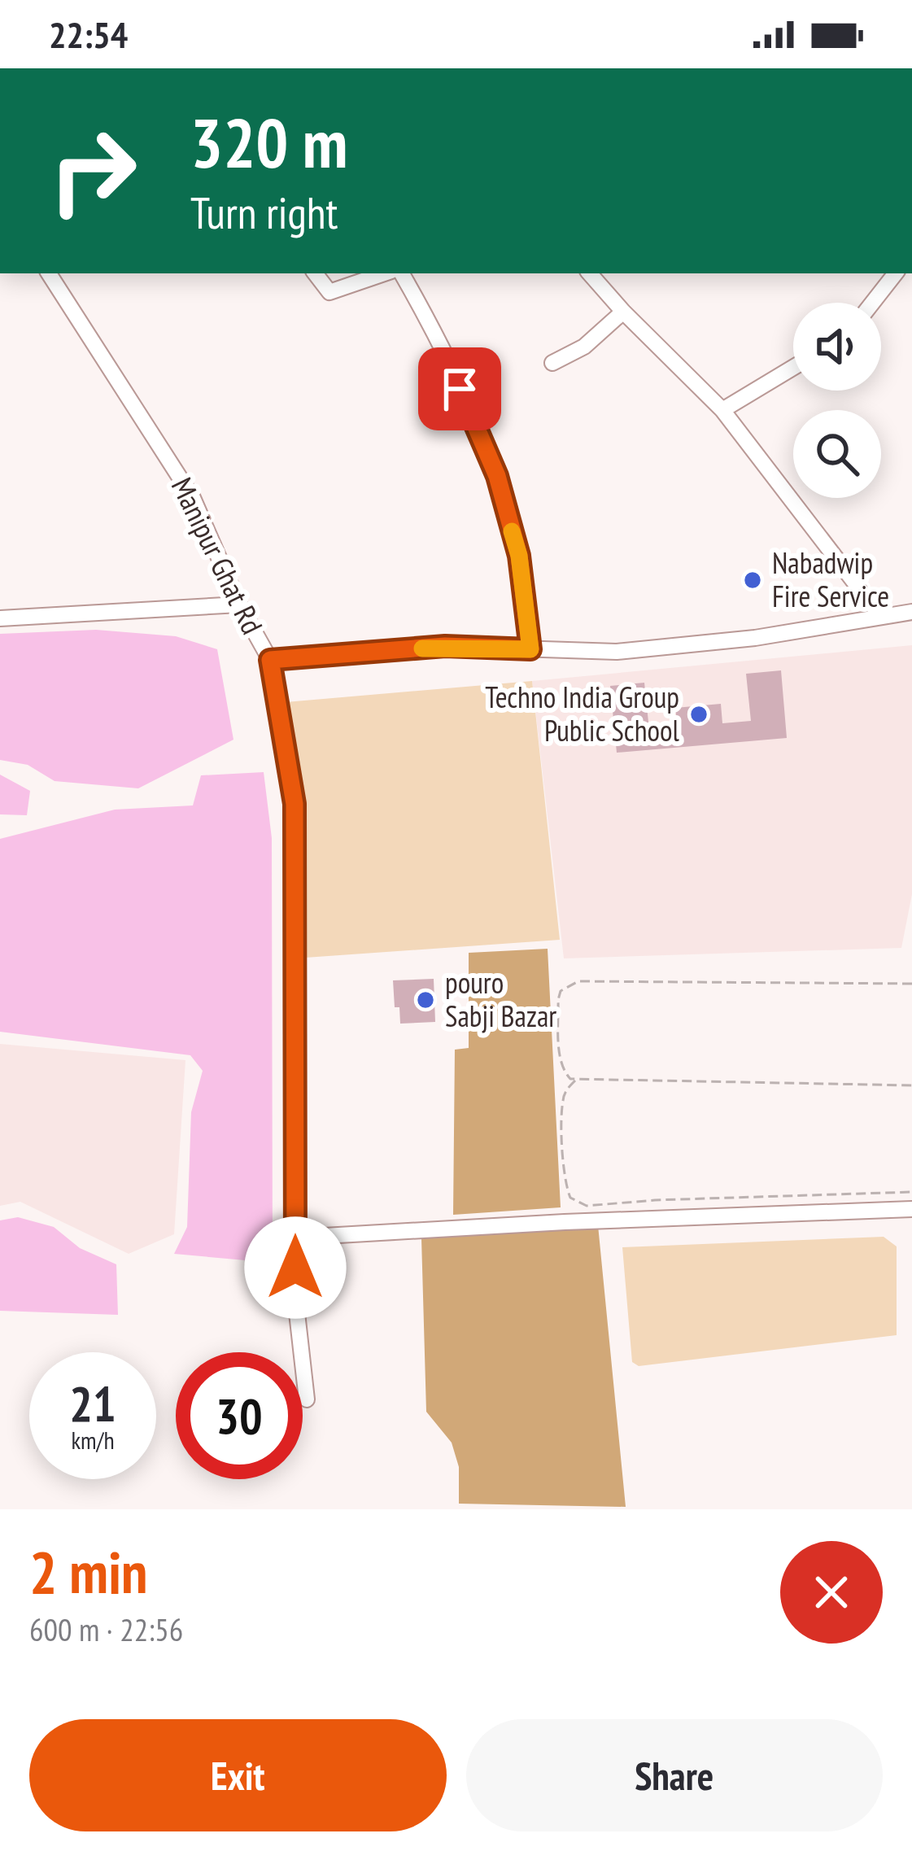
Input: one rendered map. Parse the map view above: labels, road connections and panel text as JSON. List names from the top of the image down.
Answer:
{
  "streets": {
    "street": ["Manipur Ghat Rd"]
  },
  "places": ["Nabadwip Fire Service", "Techno India Group Public School", "pouro Sabji Bazar"],
  "page": {
    "status": "22:54",
    "turn": ["320 m", "Turn right"],
    "speed": "21 km/h",
    "limit": "30",
    "heading": ["2 min", "600 m · 22:56"],
    "buttons": ["Exit", "Share"]
  }
}
